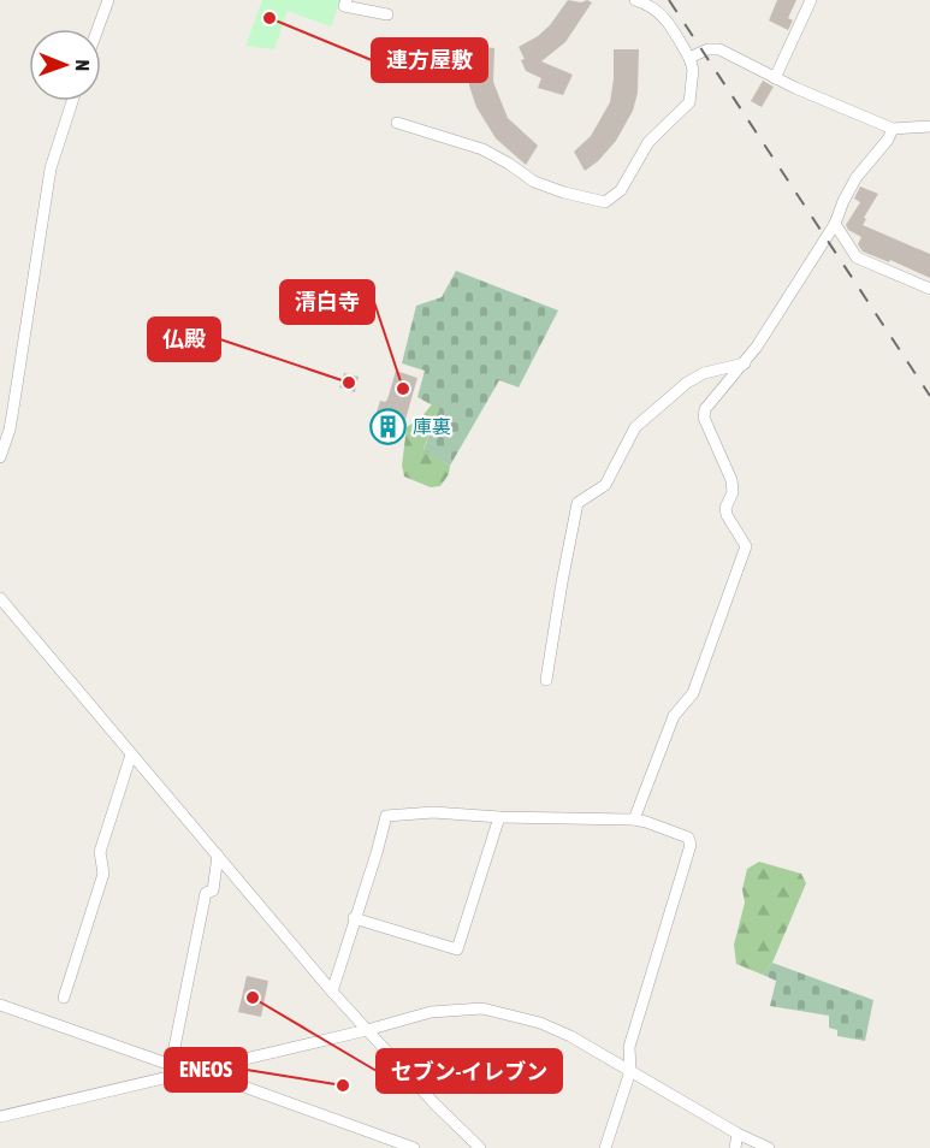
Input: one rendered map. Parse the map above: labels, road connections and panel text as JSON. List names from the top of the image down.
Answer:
{
  "places": {
    "other": [
      "連方屋敷",
      "仏殿",
      "清白寺",
      "セブン-イレブン",
      "ENEOS"
    ],
    "building": ["庫裏"]
  },
  "north": "right"
}
